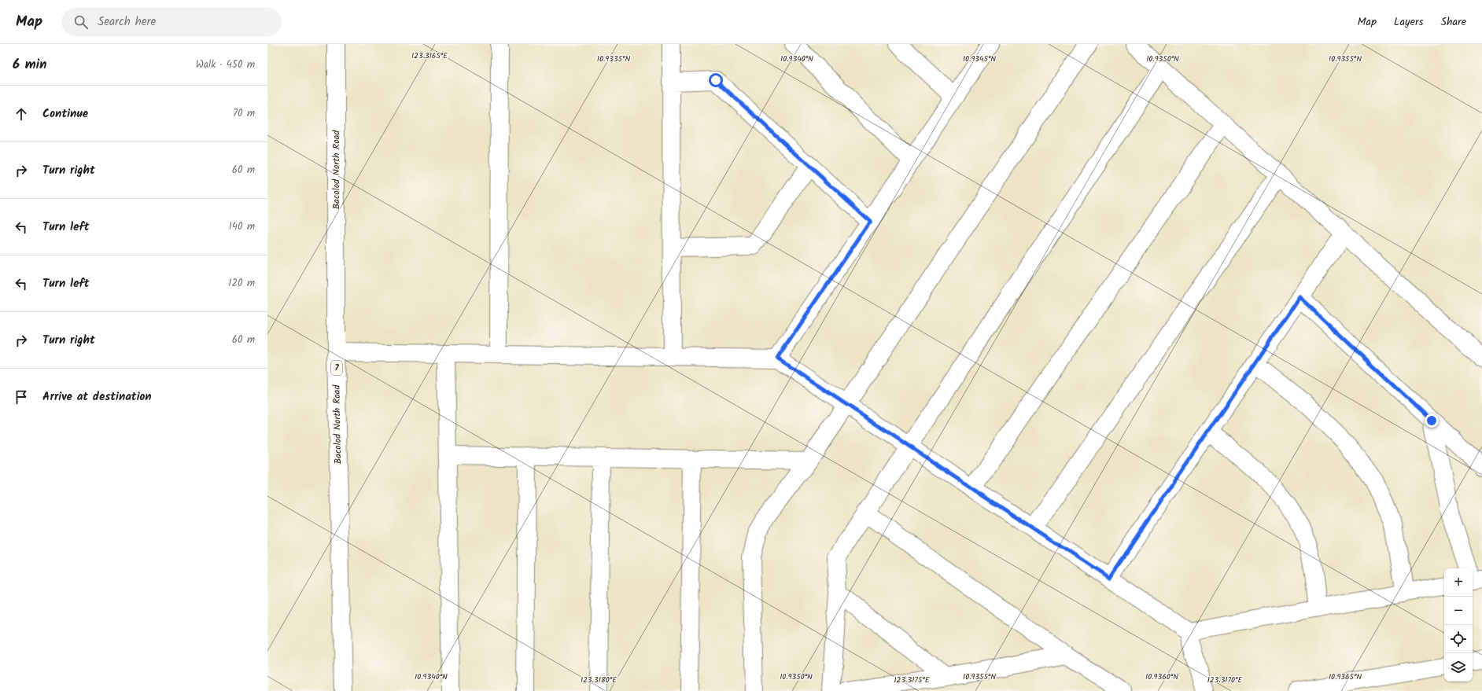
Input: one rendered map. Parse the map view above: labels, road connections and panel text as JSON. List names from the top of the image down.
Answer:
{
  "streets": {
    "main road": ["Bacolod North Road", "7"]
  },
  "page": {
    "header": "Map",
    "search": "Search here",
    "nav": ["Map", "Layers", "Share"],
    "heading": ["6 min", "Walk · 450 m"],
    "list": [
      ["Continue", "70 m"],
      ["Turn right", "60 m"],
      ["Turn left", "140 m"],
      ["Turn left", "120 m"],
      ["Turn right", "60 m"],
      "Arrive at destination"
    ],
    "map_buttons": ["+", "−"]
  },
  "coordinates": [
    "123.3165°E",
    "10.9335°N",
    "10.9340°N",
    "10.9345°N",
    "10.9350°N",
    "10.9355°N",
    "10.9360°N",
    "10.9365°N",
    "123.3180°E",
    "123.3175°E",
    "123.3170°E"
  ]
}
